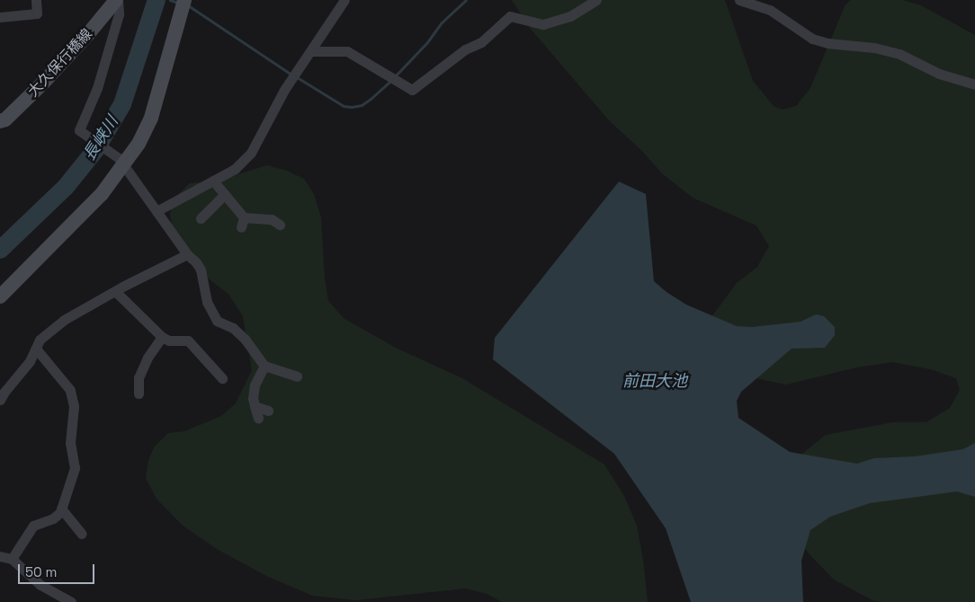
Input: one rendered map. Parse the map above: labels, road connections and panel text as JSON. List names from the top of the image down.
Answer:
{
  "streets": {
    "street": ["大久保行橋線"]
  },
  "water": ["長峡川", "前田大池"],
  "scale_bar": "50 m"
}
